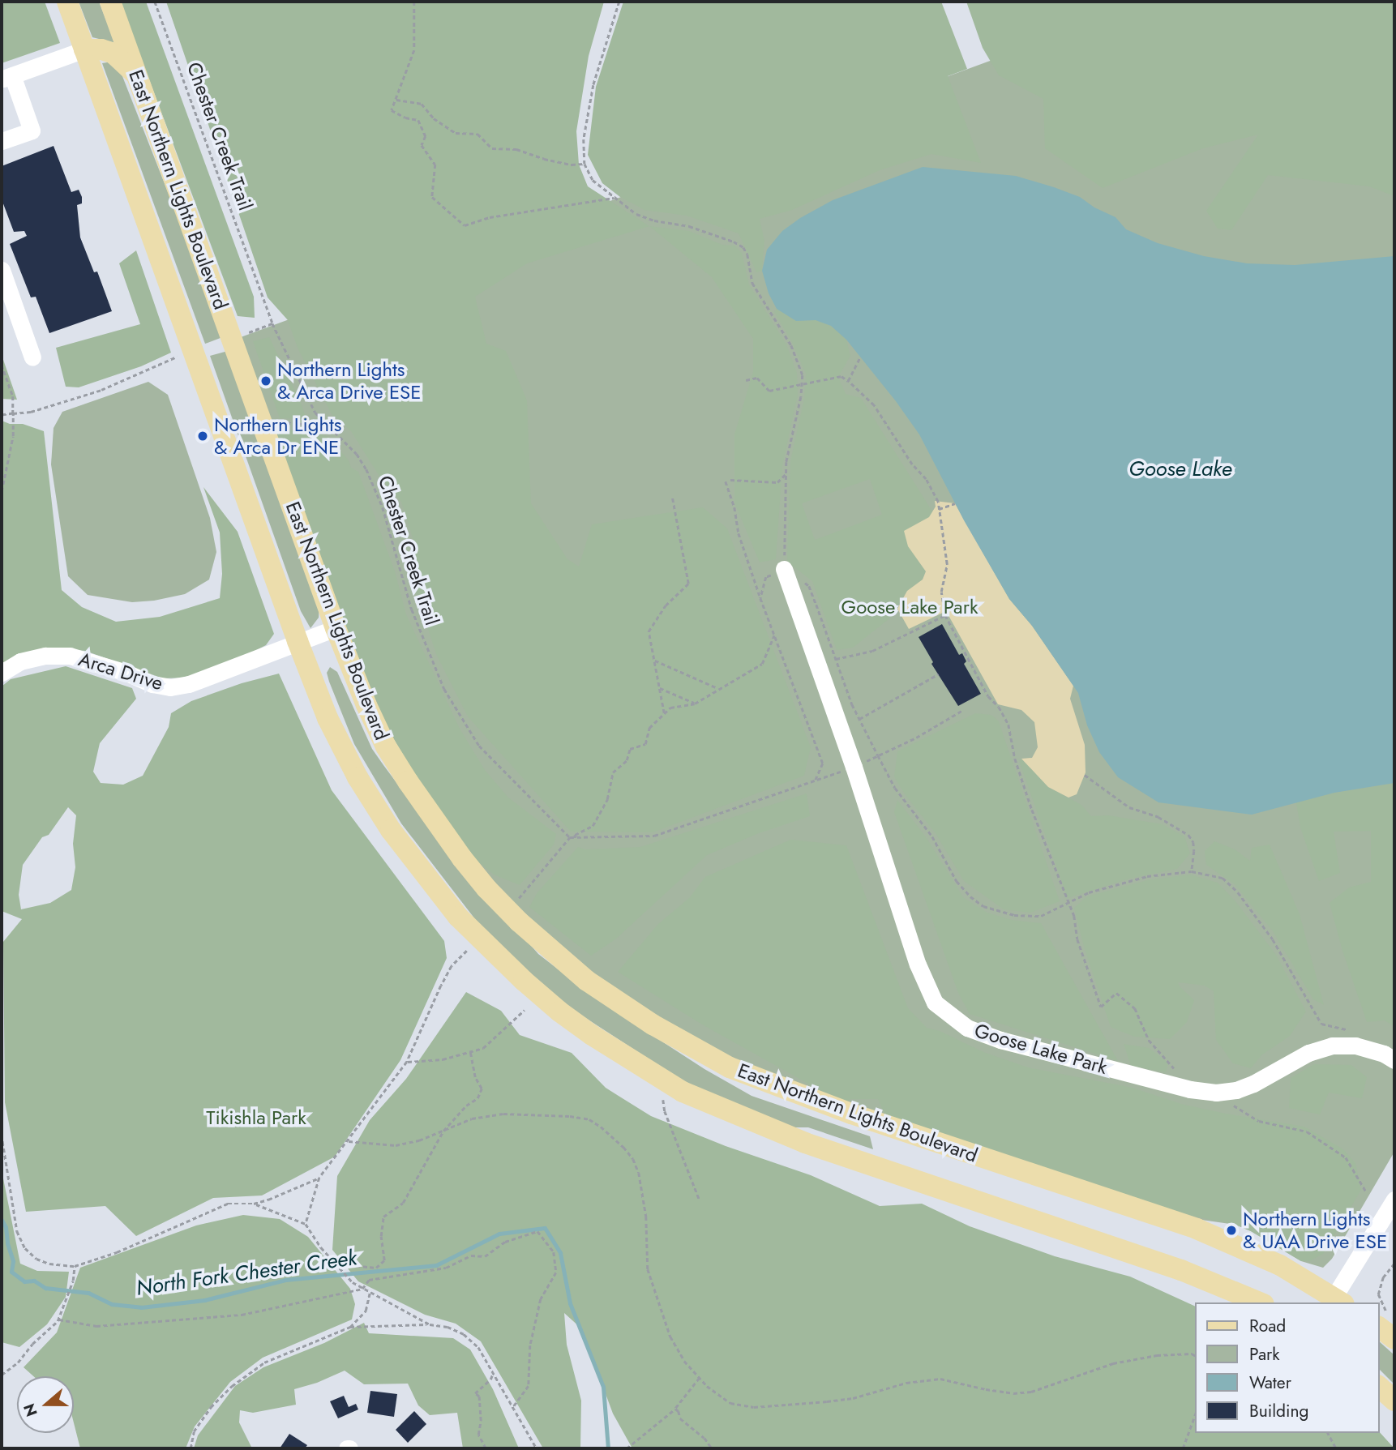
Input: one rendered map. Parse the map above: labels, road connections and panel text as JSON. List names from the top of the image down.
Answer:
{
  "streets": {
    "main road": ["East Northern Lights Boulevard"],
    "street": ["Arca Drive", "Goose Lake Park"],
    "path": ["Chester Creek Trail"]
  },
  "crossings": [
    ["East Northern Lights Boulevard", "Arca Drive"]
  ],
  "water": ["Goose Lake", "North Fork Chester Creek"],
  "parks": ["Goose Lake Park", "Tikishla Park"],
  "places": ["Northern Lights & Arca Drive ESE", "Northern Lights & Arca Dr ENE", "Northern Lights & UAA Drive ESE"],
  "legend": [
    "Road",
    "Park",
    "Water",
    "Building"
  ],
  "north": "left"
}
